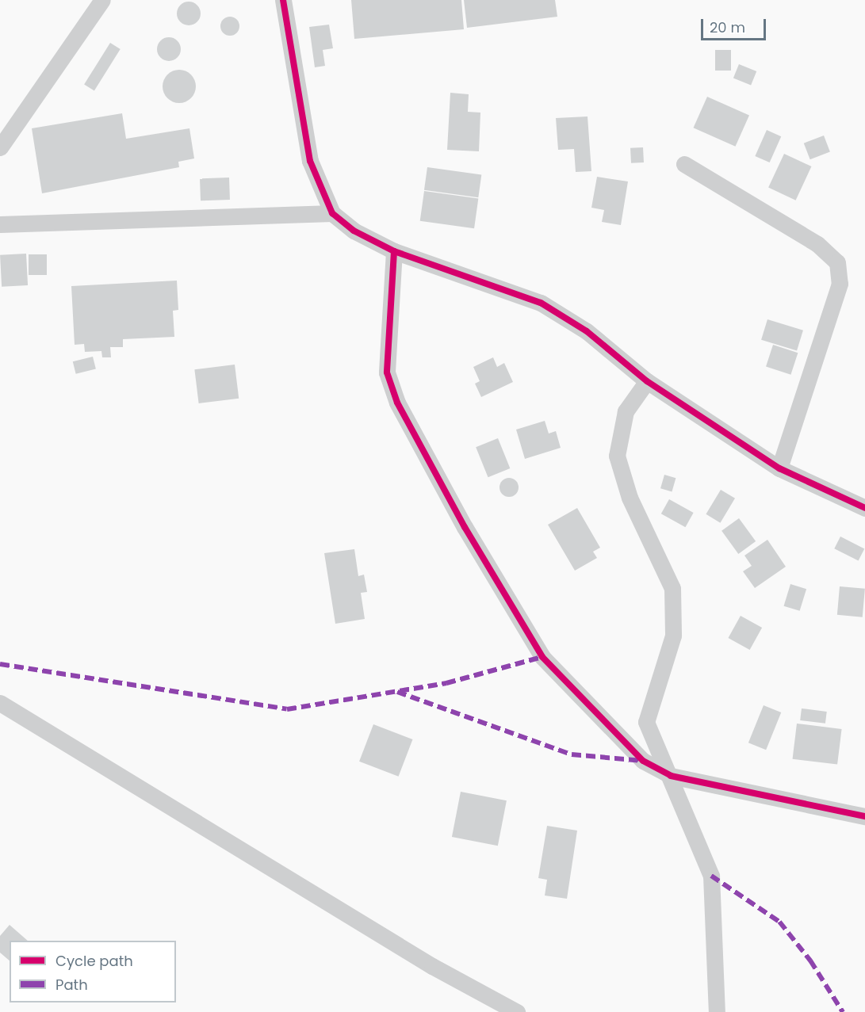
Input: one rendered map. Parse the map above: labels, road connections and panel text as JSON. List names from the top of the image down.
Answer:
{
  "legend": ["Cycle path", "Path"],
  "scale_bar": "20 m"
}
